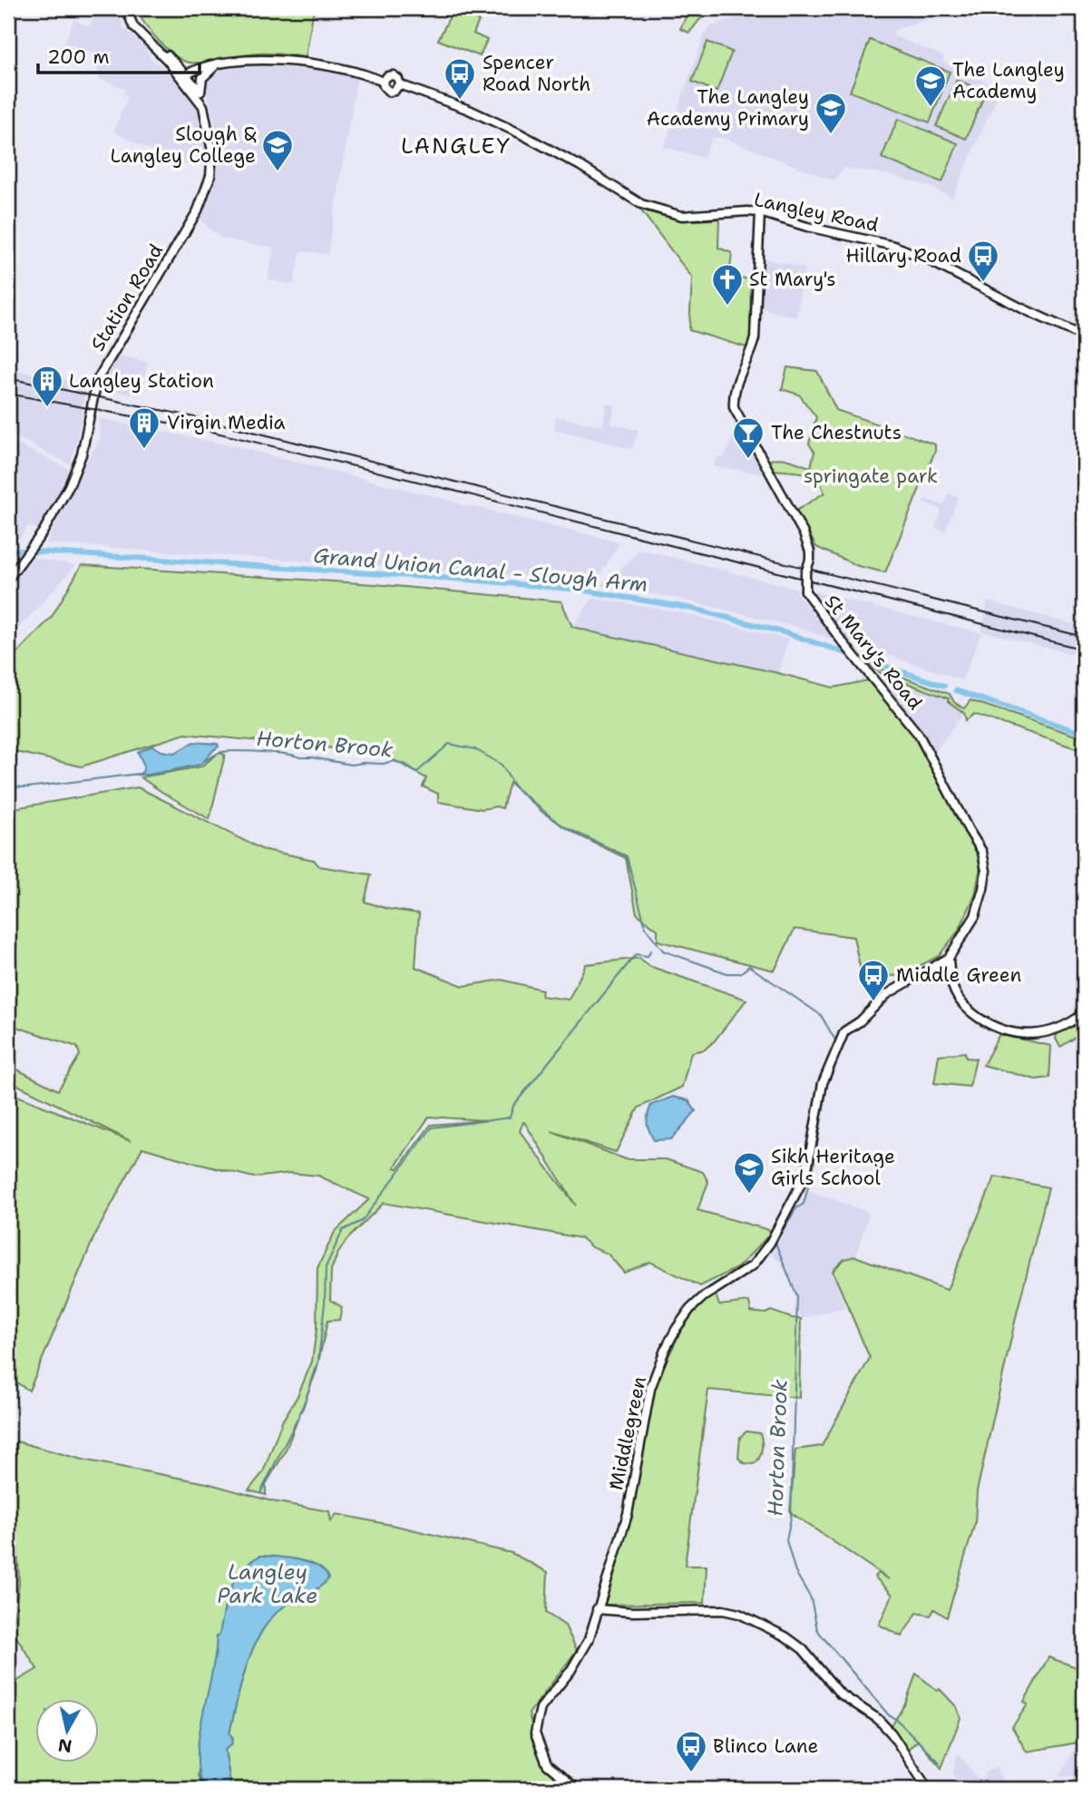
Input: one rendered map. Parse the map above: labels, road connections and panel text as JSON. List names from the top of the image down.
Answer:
{
  "streets": {
    "street": [
      "Langley Road",
      "Station Road",
      "St Mary's Road",
      "Middlegreen"
    ]
  },
  "crossings": [
    ["Langley Road", "St Mary's Road"],
    ["St Mary's Road", "Middlegreen"]
  ],
  "districts": ["LANGLEY"],
  "water": ["Grand Union Canal - Slough Arm", "Horton Brook", "Langley Park Lake"],
  "parks": ["springate park"],
  "places": {
    "bus stop": [
      "Spencer Road North",
      "Hillary Road",
      "Middle Green",
      "Blinco Lane"
    ],
    "school or university": [
      "The Langley Academy",
      "The Langley Academy Primary",
      "Slough & Langley College",
      "Sikh Heritage Girls School"
    ],
    "church": ["St Mary's"],
    "building": ["Langley Station", "Virgin Media"],
    "bar": ["The Chestnuts"]
  },
  "scale_bar": "200 m",
  "north": "bottom"
}
